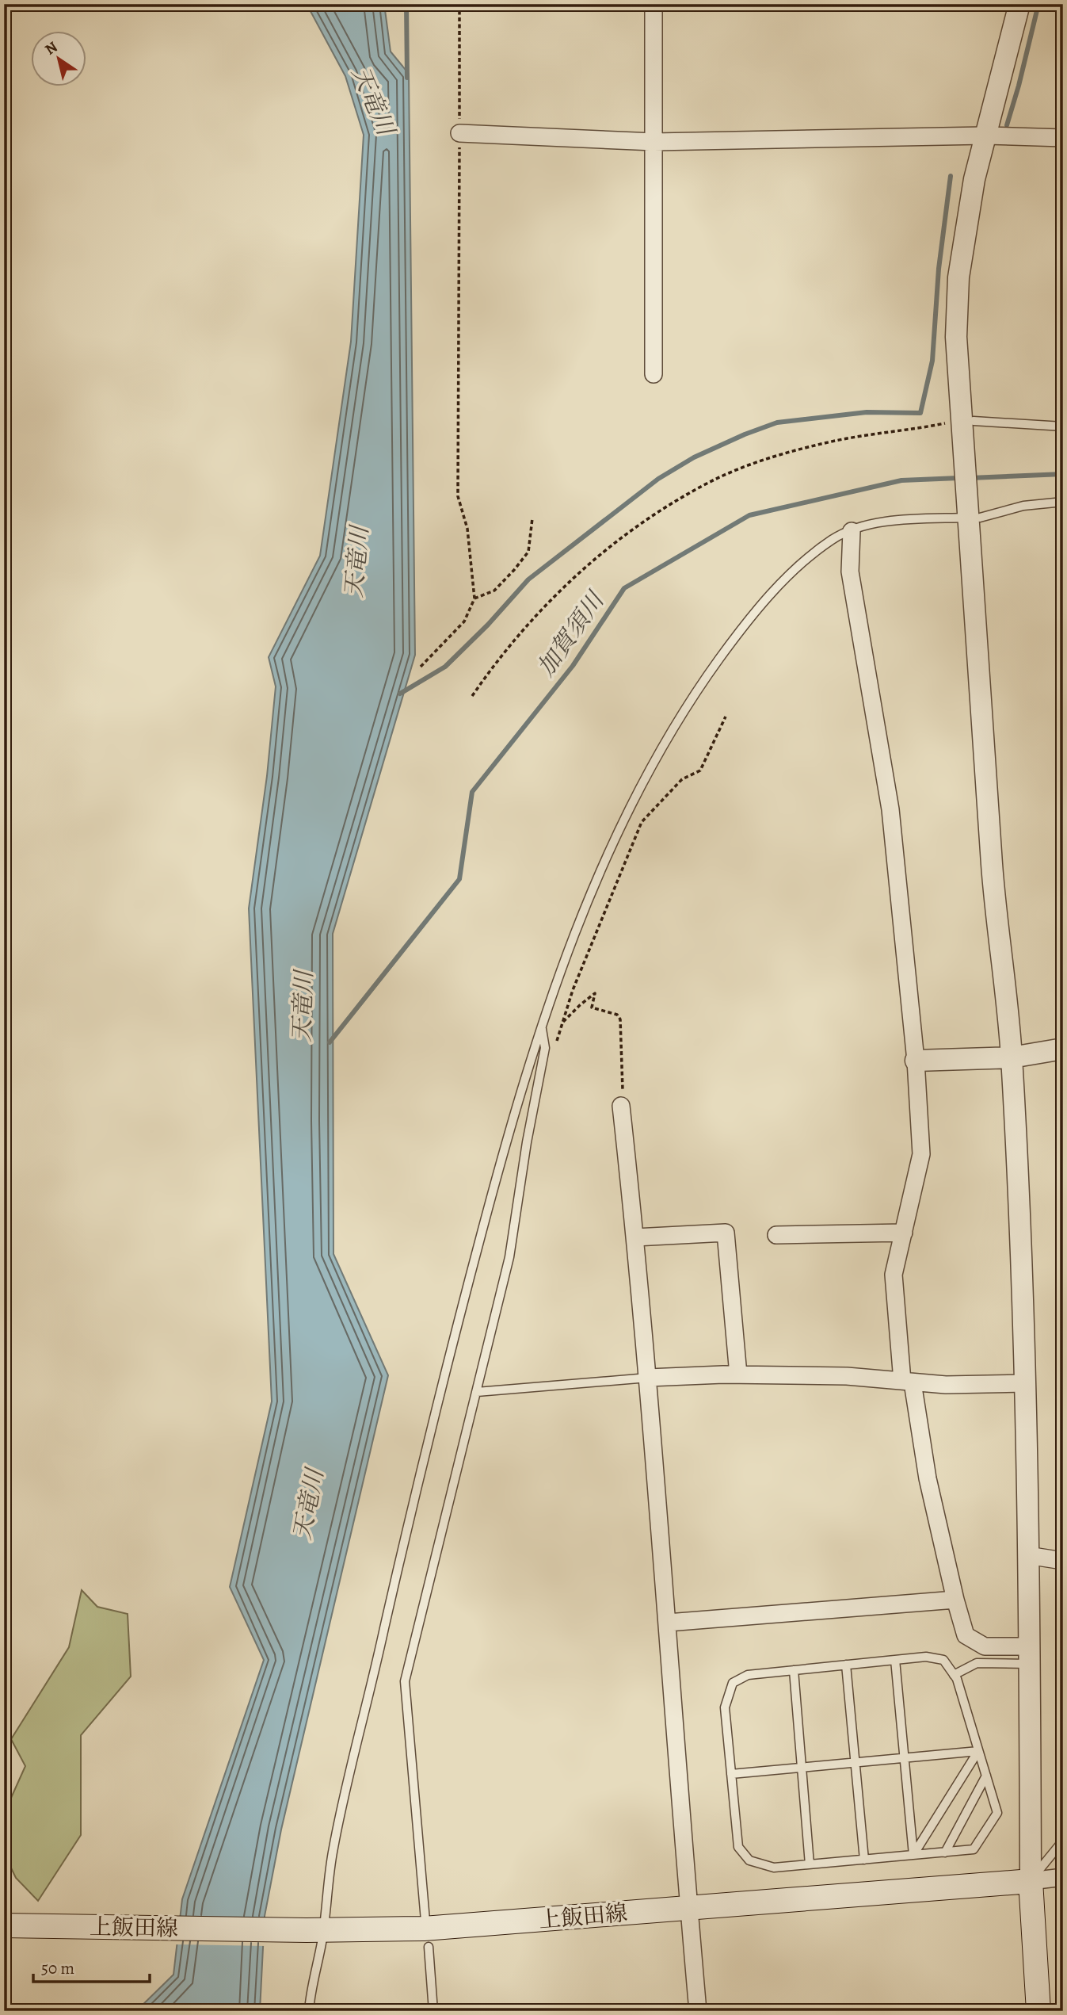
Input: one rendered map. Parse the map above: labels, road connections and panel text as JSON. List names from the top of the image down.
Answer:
{
  "streets": {
    "main road": ["上飯田線"]
  },
  "water": ["天竜川", "加賀須川"],
  "scale_bar": "50 m",
  "north": "top left"
}
